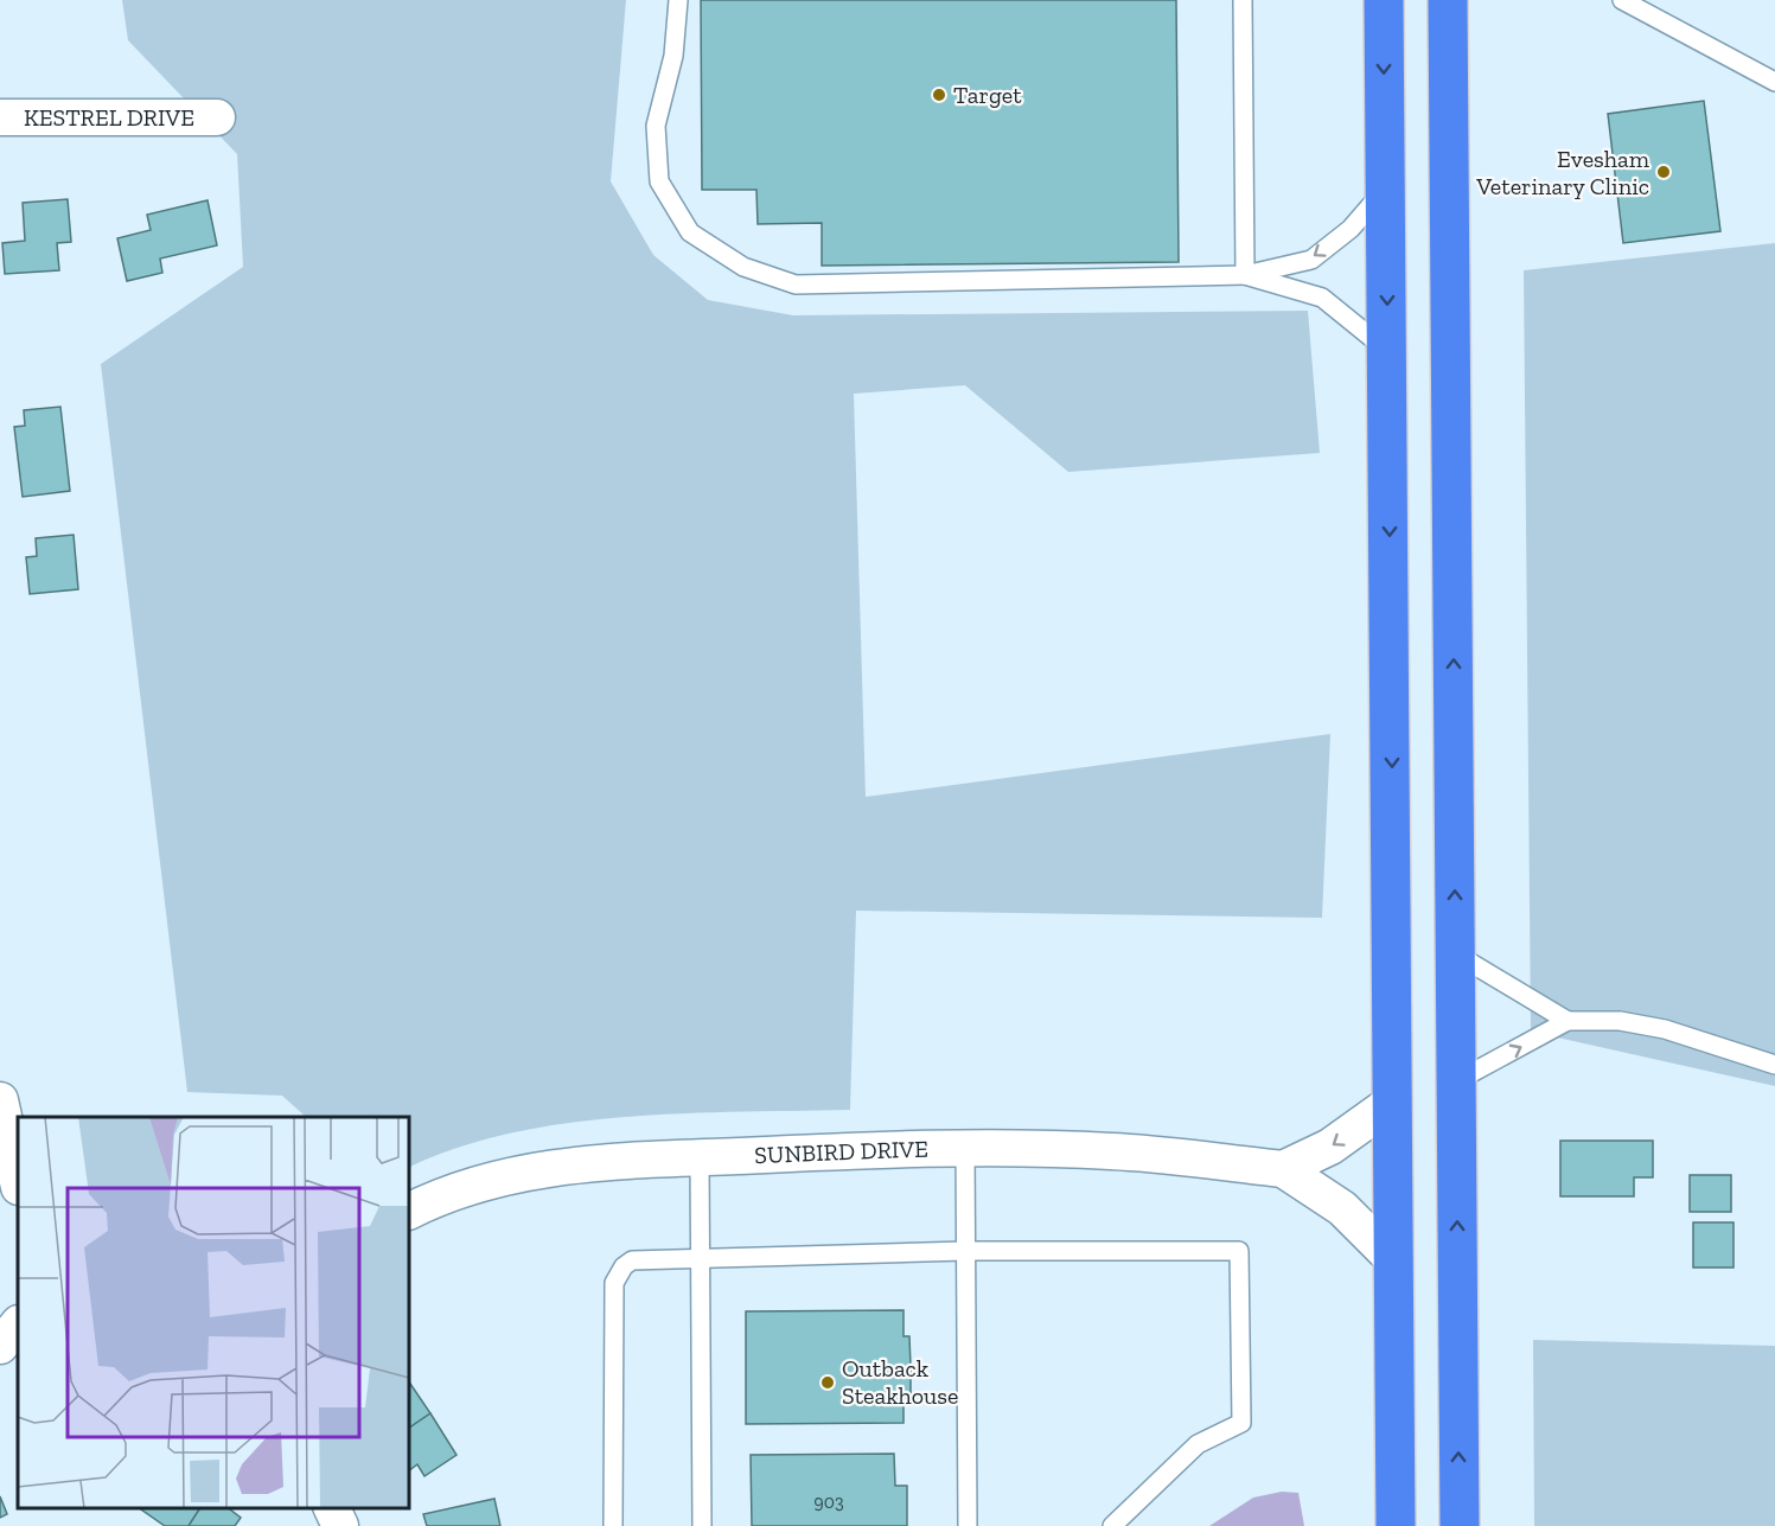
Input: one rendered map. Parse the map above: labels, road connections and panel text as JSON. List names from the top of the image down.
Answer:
{
  "streets": {
    "street": ["KESTREL DRIVE", "SUNBIRD DRIVE"]
  },
  "places": ["Target", "Evesham Veterinary Clinic", "Outback Steakhouse"],
  "house_numbers": ["903"]
}
